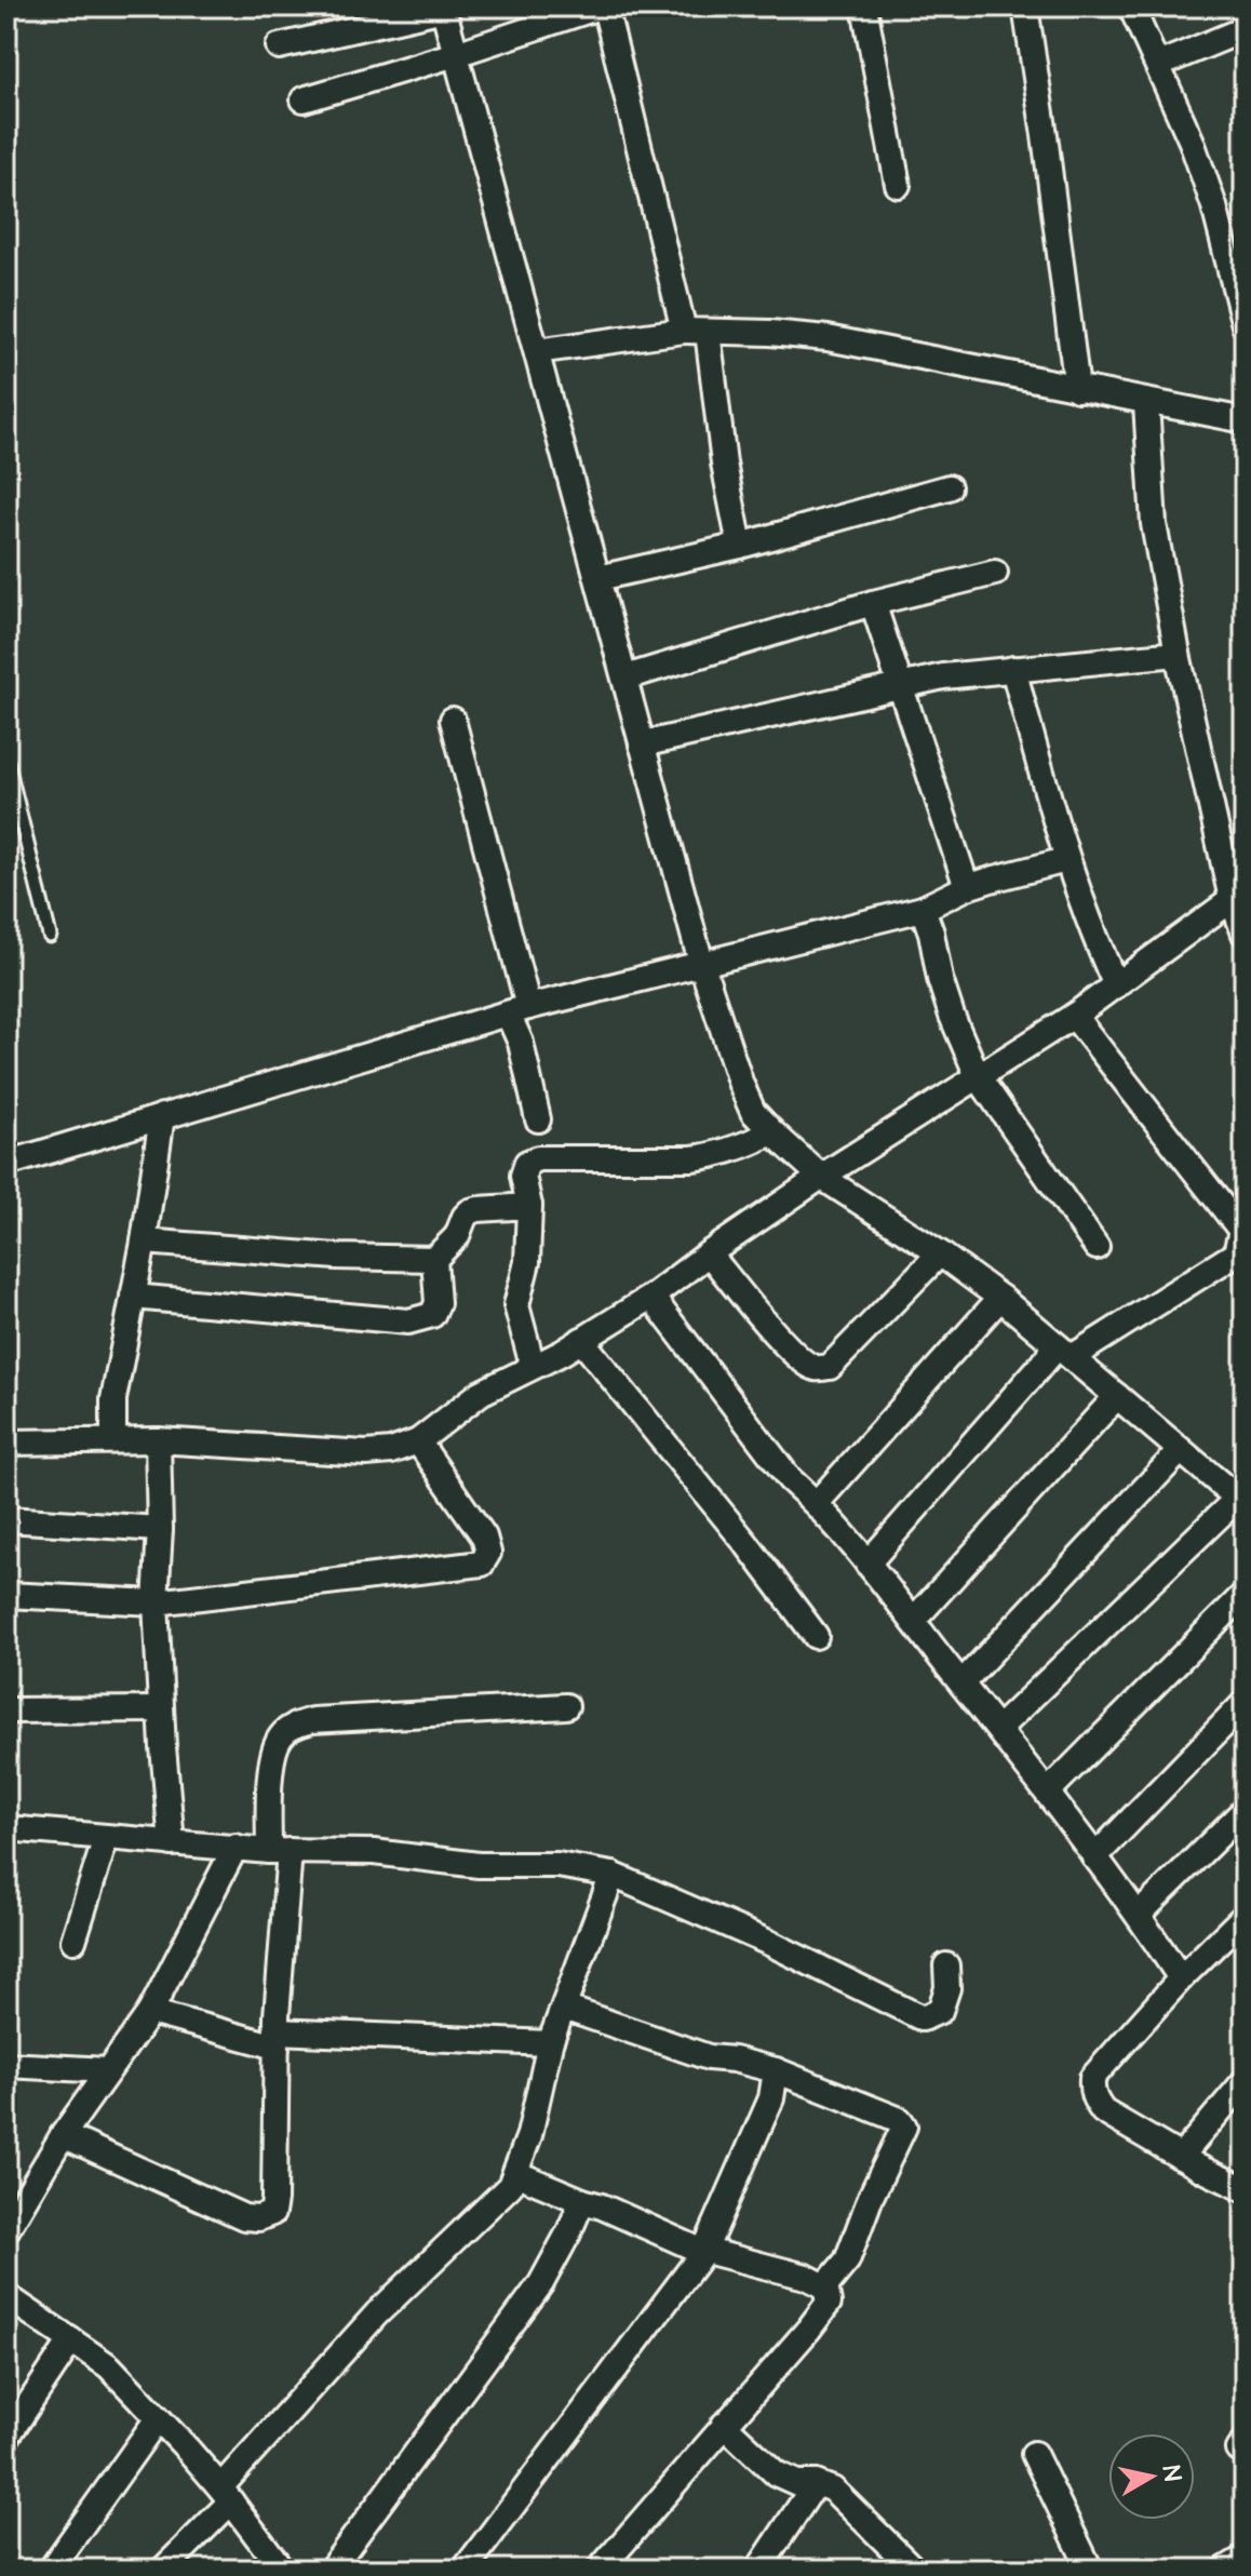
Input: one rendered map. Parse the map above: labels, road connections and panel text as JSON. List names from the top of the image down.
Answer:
{
  "north": "right"
}
